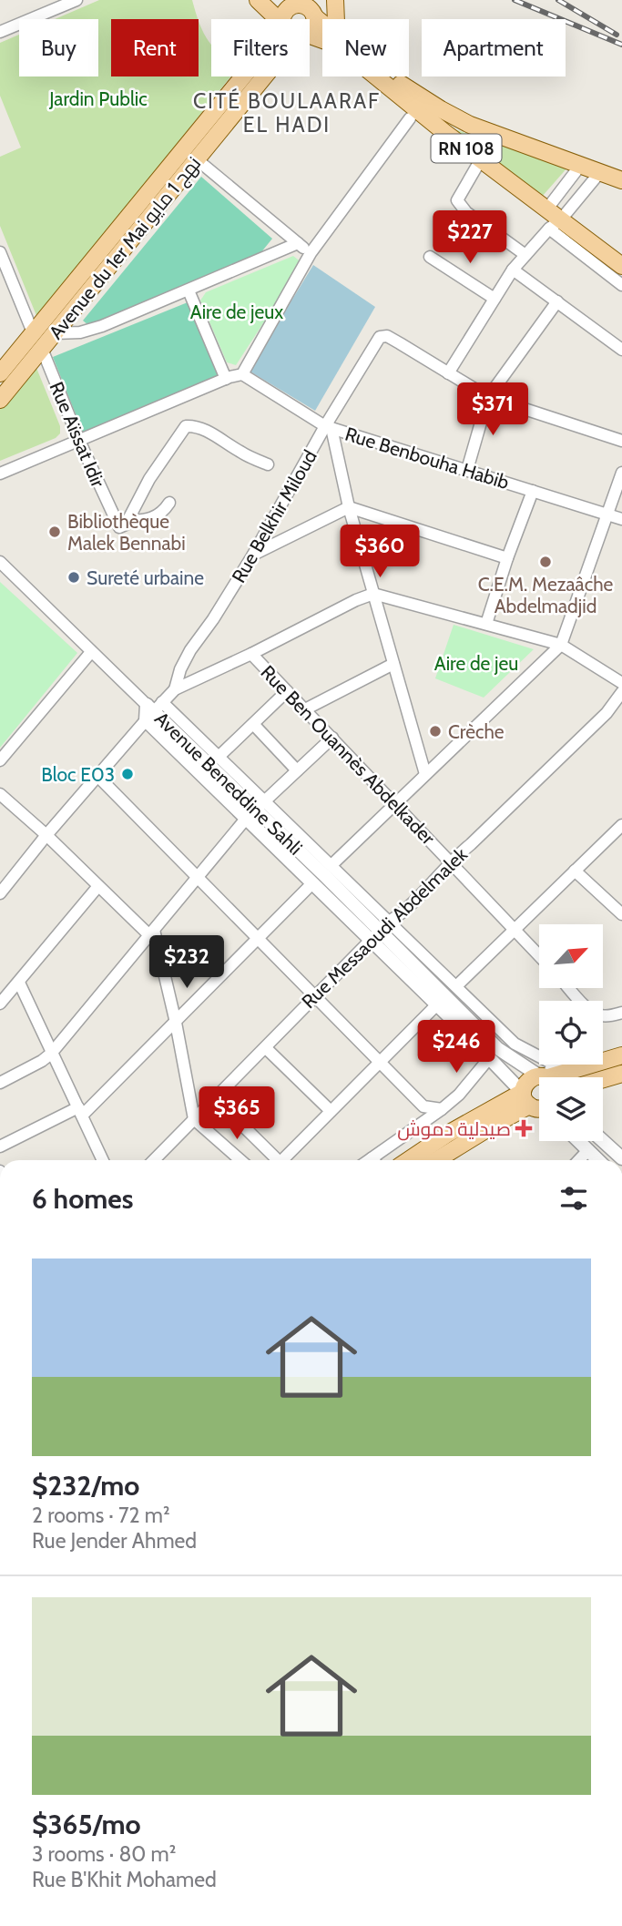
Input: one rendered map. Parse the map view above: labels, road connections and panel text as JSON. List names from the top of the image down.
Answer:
{
  "streets": {
    "main road": ["RN 108", "Avenue du 1er Mai نهج 1 مايو"],
    "street": [
      "Rue Aïssat Idir",
      "Rue Benbouha Habib",
      "Rue Belkhir Miloud",
      "Rue Ben Ouannès Abdelkader",
      "Avenue Beneddine Sahli",
      "Rue Messaoudi Abdelmalek"
    ]
  },
  "crossings": [
    ["Avenue du 1er Mai نهج 1 مايو", "Rue Aïssat Idir"],
    ["Rue Benbouha Habib", "Rue Belkhir Miloud"],
    ["Rue Ben Ouannès Abdelkader", "Rue Messaoudi Abdelmalek"],
    ["Avenue Beneddine Sahli", "Rue Messaoudi Abdelmalek"]
  ],
  "districts": ["CITÉ BOULAARAF EL HADI"],
  "parks": ["Jardin Public", "Aire de jeux", "Aire de jeu"],
  "places": {
    "other": [
      "Bibliothèque Malek Bennabi",
      "C.E.M. Mezaâche Abdelmadjid",
      "Sureté urbaine",
      "Crèche",
      "Bloc E03"
    ],
    "health": ["صيدلية دموش"]
  },
  "north": "top right",
  "page": {
    "chip": [
      "Buy",
      "Rent",
      "Filters",
      "New",
      "Apartment"
    ],
    "price": [
      "$227",
      "$371",
      "$360",
      "$232",
      "$246",
      "$365"
    ],
    "heading": "6 homes",
    "list": [
      {
        "name": "$232/mo",
        "note": "2 rooms · 72 m² · Rue Jender Ahmed"
      },
      {
        "name": "$365/mo",
        "note": "3 rooms · 80 m² · Rue B'Khit Mohamed"
      }
    ]
  }
}
